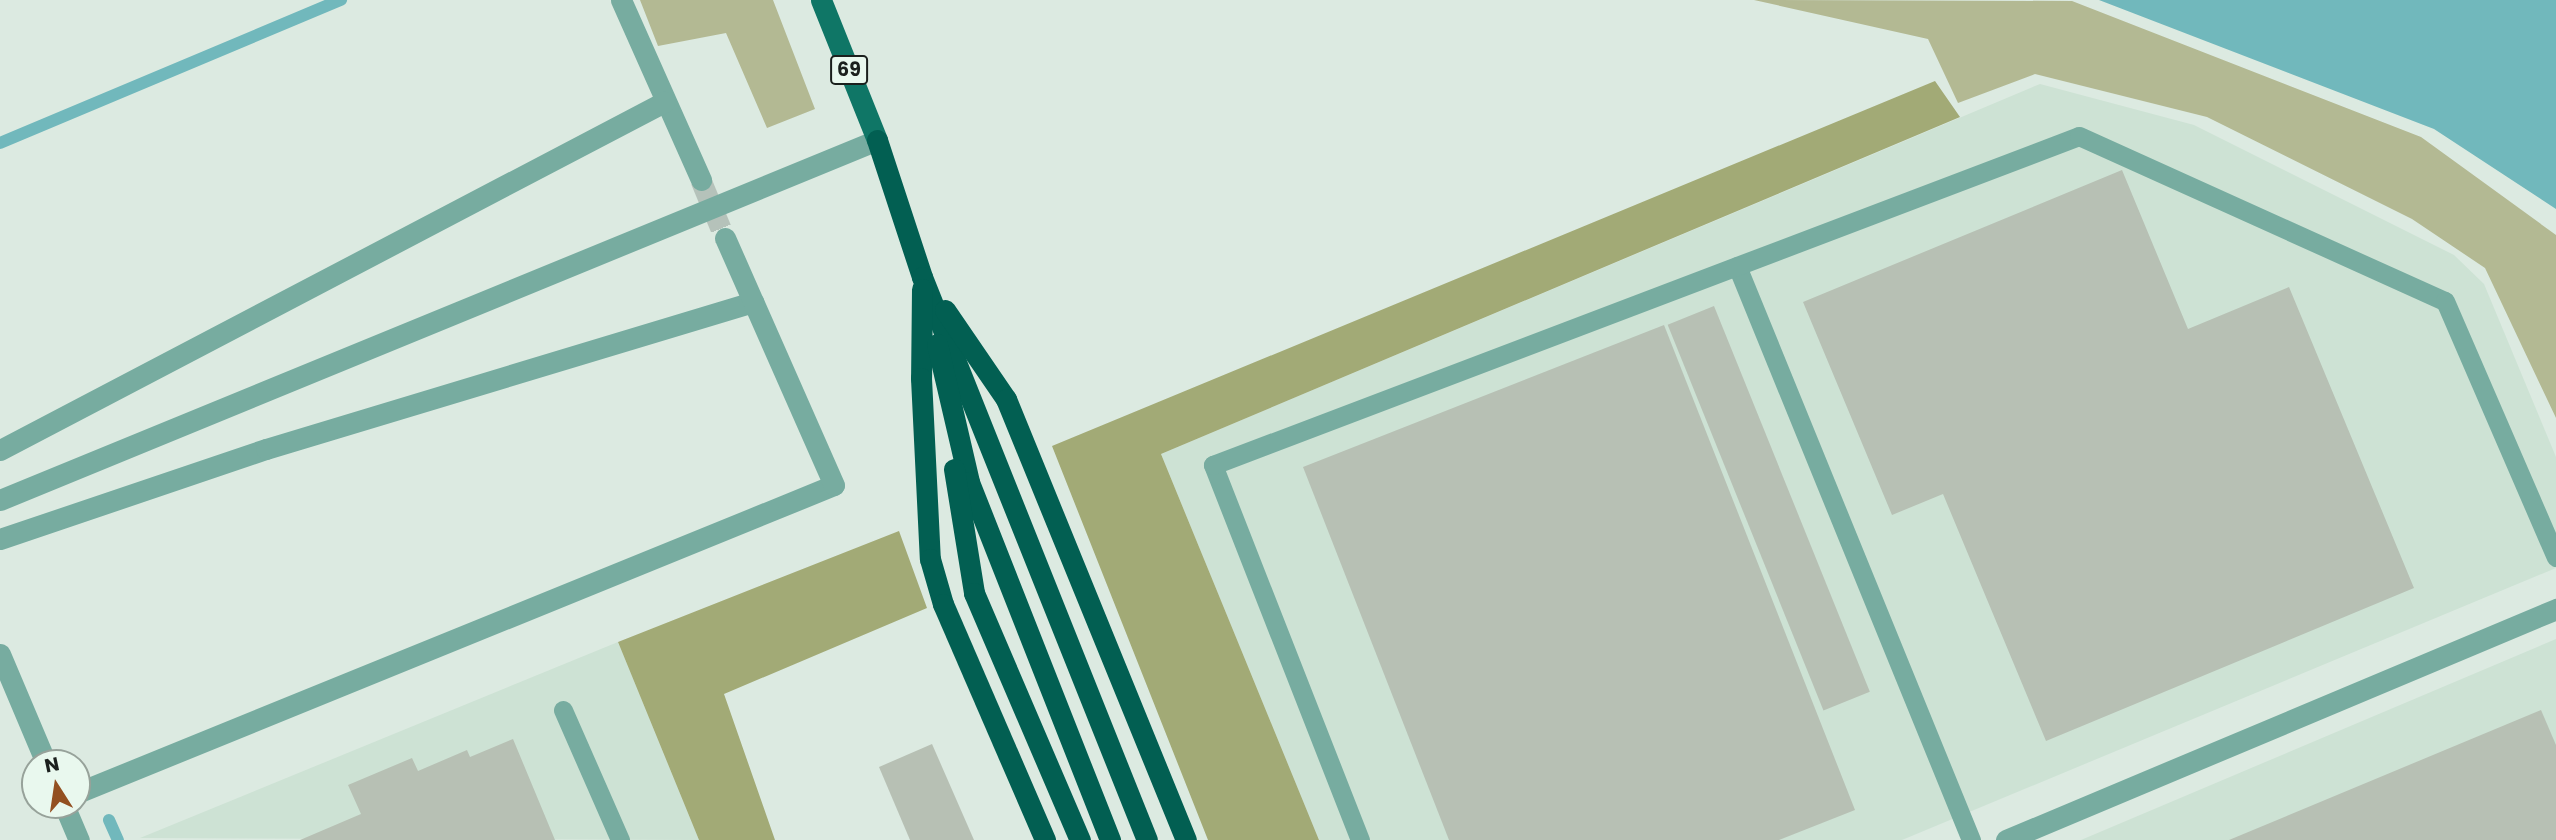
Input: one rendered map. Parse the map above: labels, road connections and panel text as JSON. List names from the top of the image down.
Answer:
{
  "streets": {
    "highway": ["69"]
  },
  "north": "top"
}
